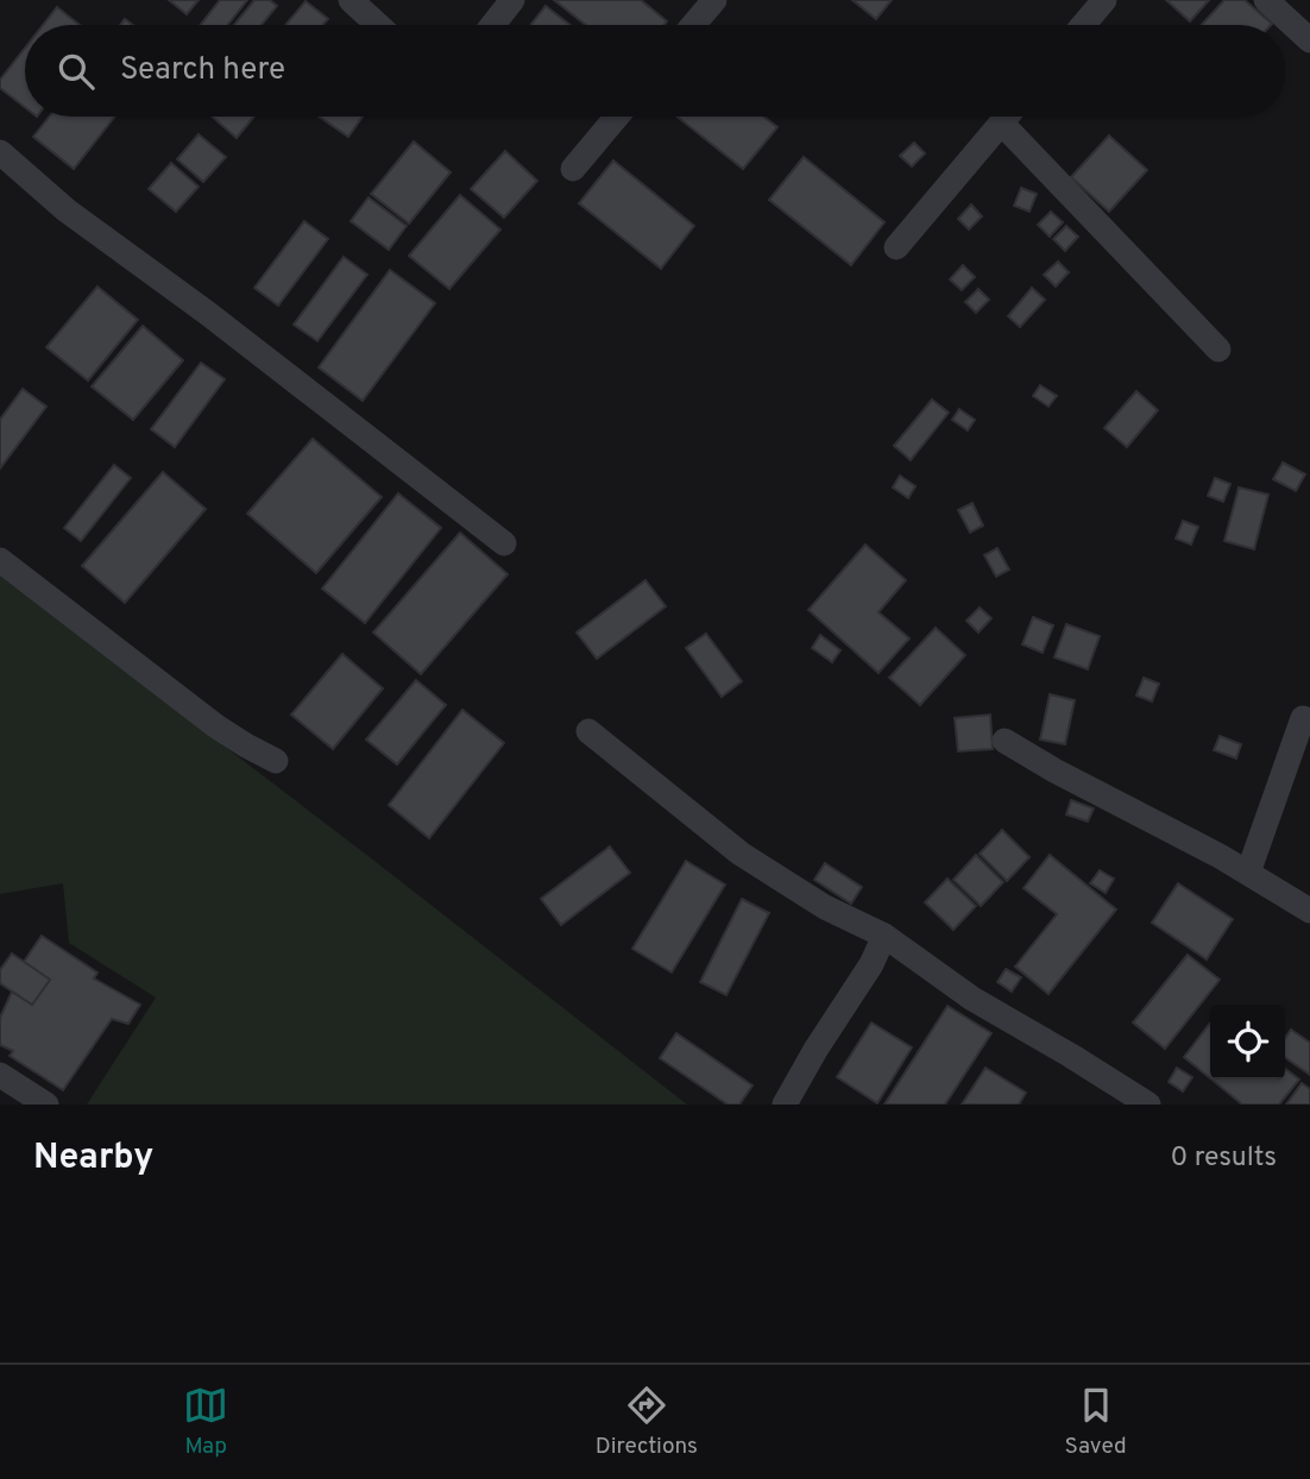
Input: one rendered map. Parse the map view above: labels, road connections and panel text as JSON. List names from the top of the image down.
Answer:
{
  "page": {
    "search": "Search here",
    "heading": ["Nearby", "0 results"],
    "nav": ["Map", "Directions", "Saved"]
  }
}
